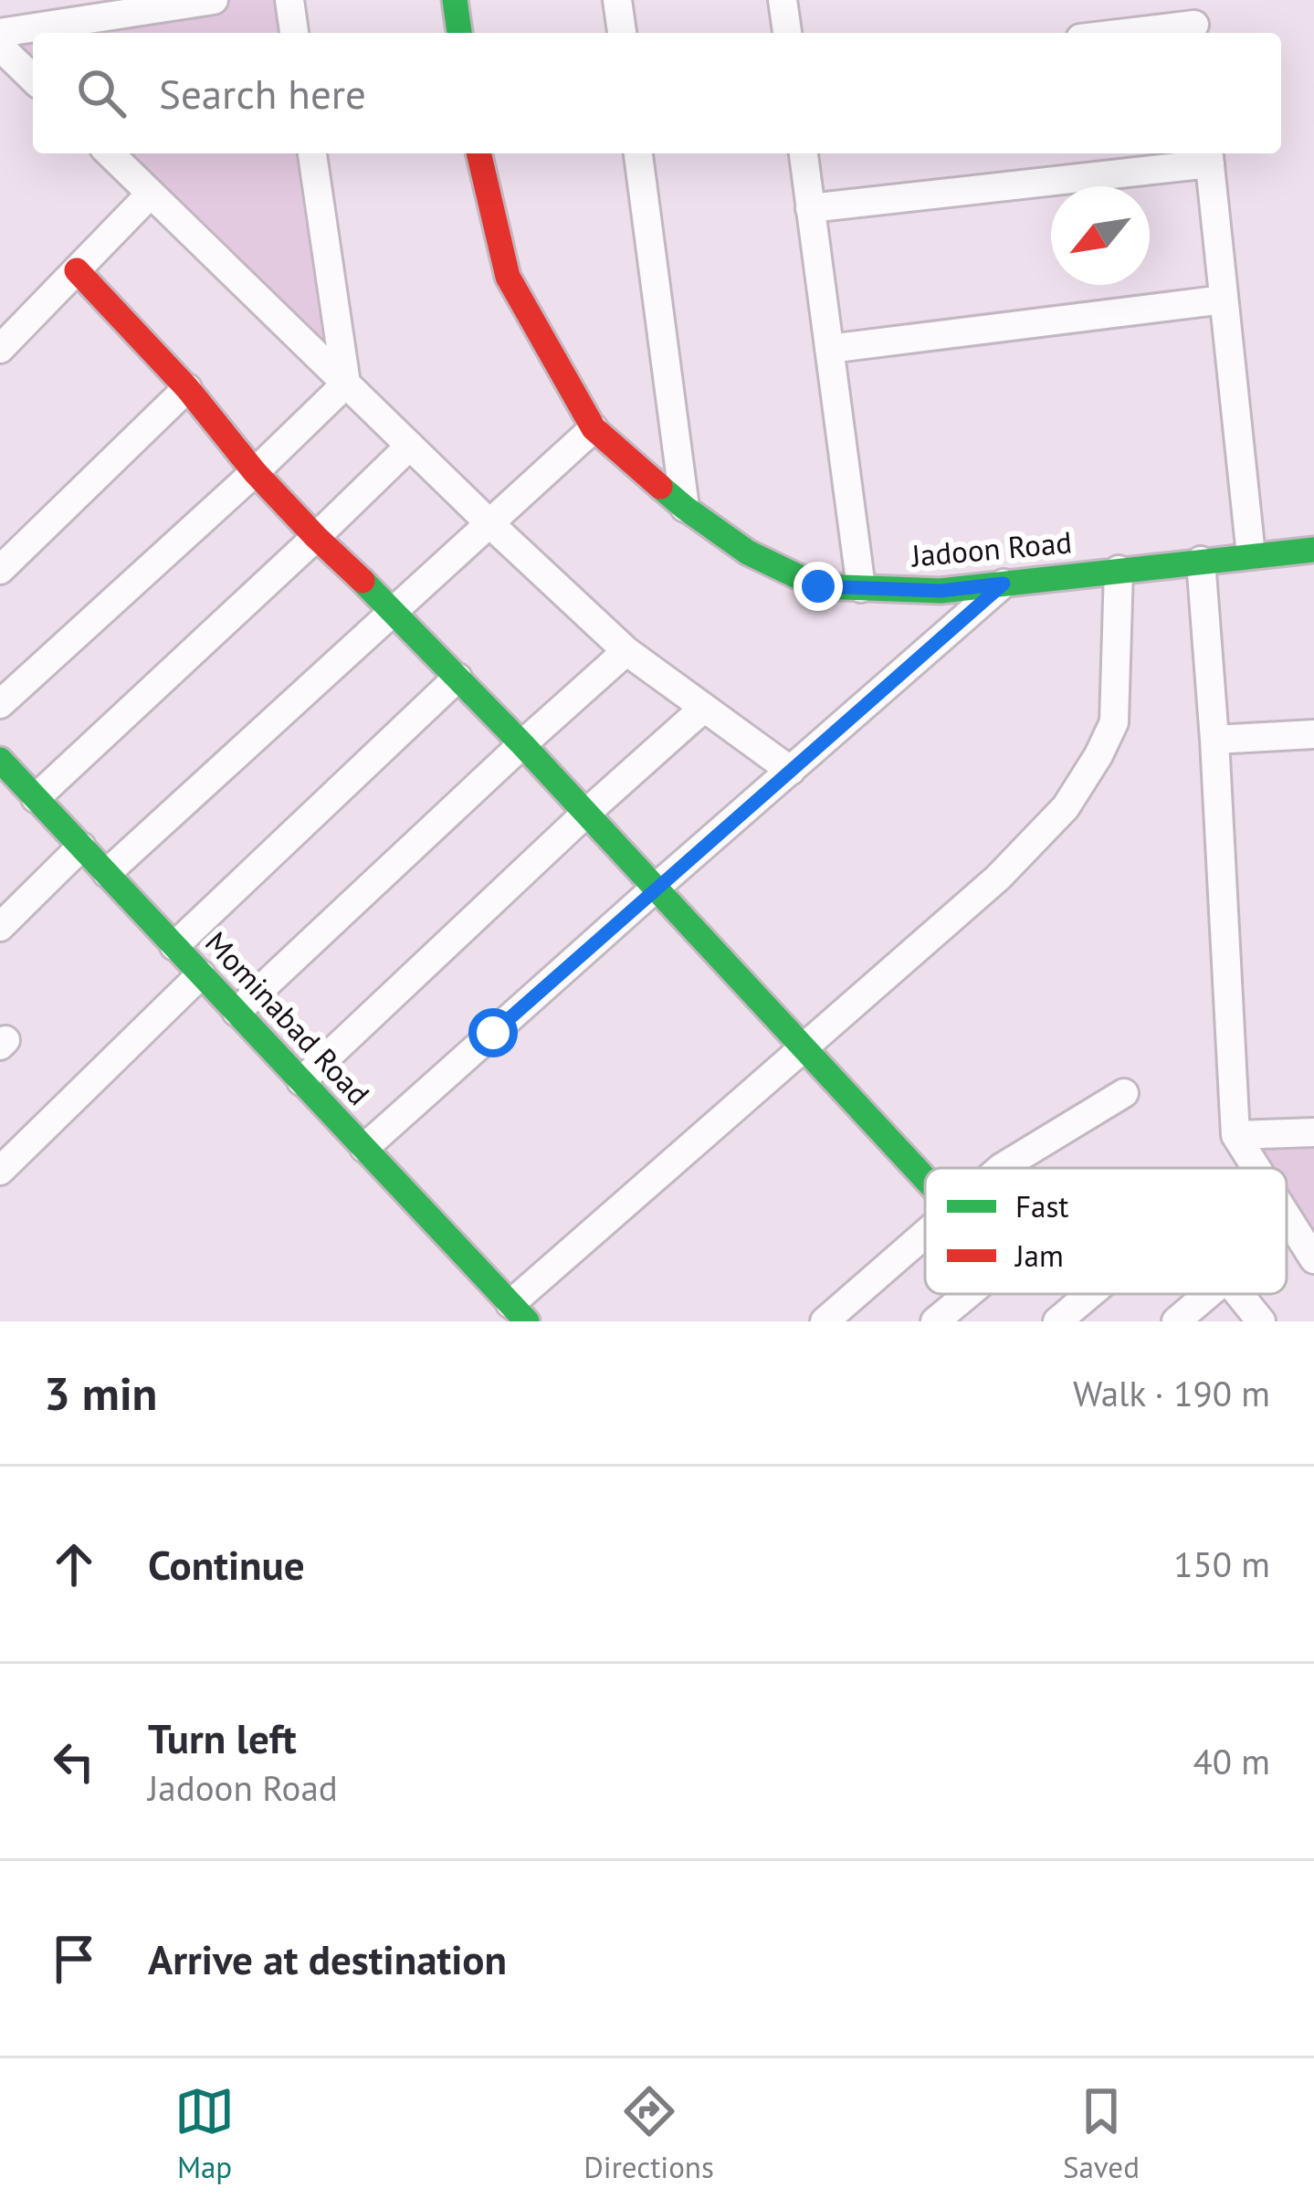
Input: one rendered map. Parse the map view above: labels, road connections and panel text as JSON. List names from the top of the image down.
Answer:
{
  "streets": {
    "street": ["Jadoon Road", "Mominabad Road"]
  },
  "legend": ["Fast", "Jam"],
  "north": "bottom left",
  "page": {
    "search": "Search here",
    "heading": ["3 min", "Walk · 190 m"],
    "list": [
      ["Continue", "150 m"],
      ["Turn left", "Jadoon Road", "40 m"],
      "Arrive at destination"
    ],
    "nav": ["Map", "Directions", "Saved"]
  }
}
